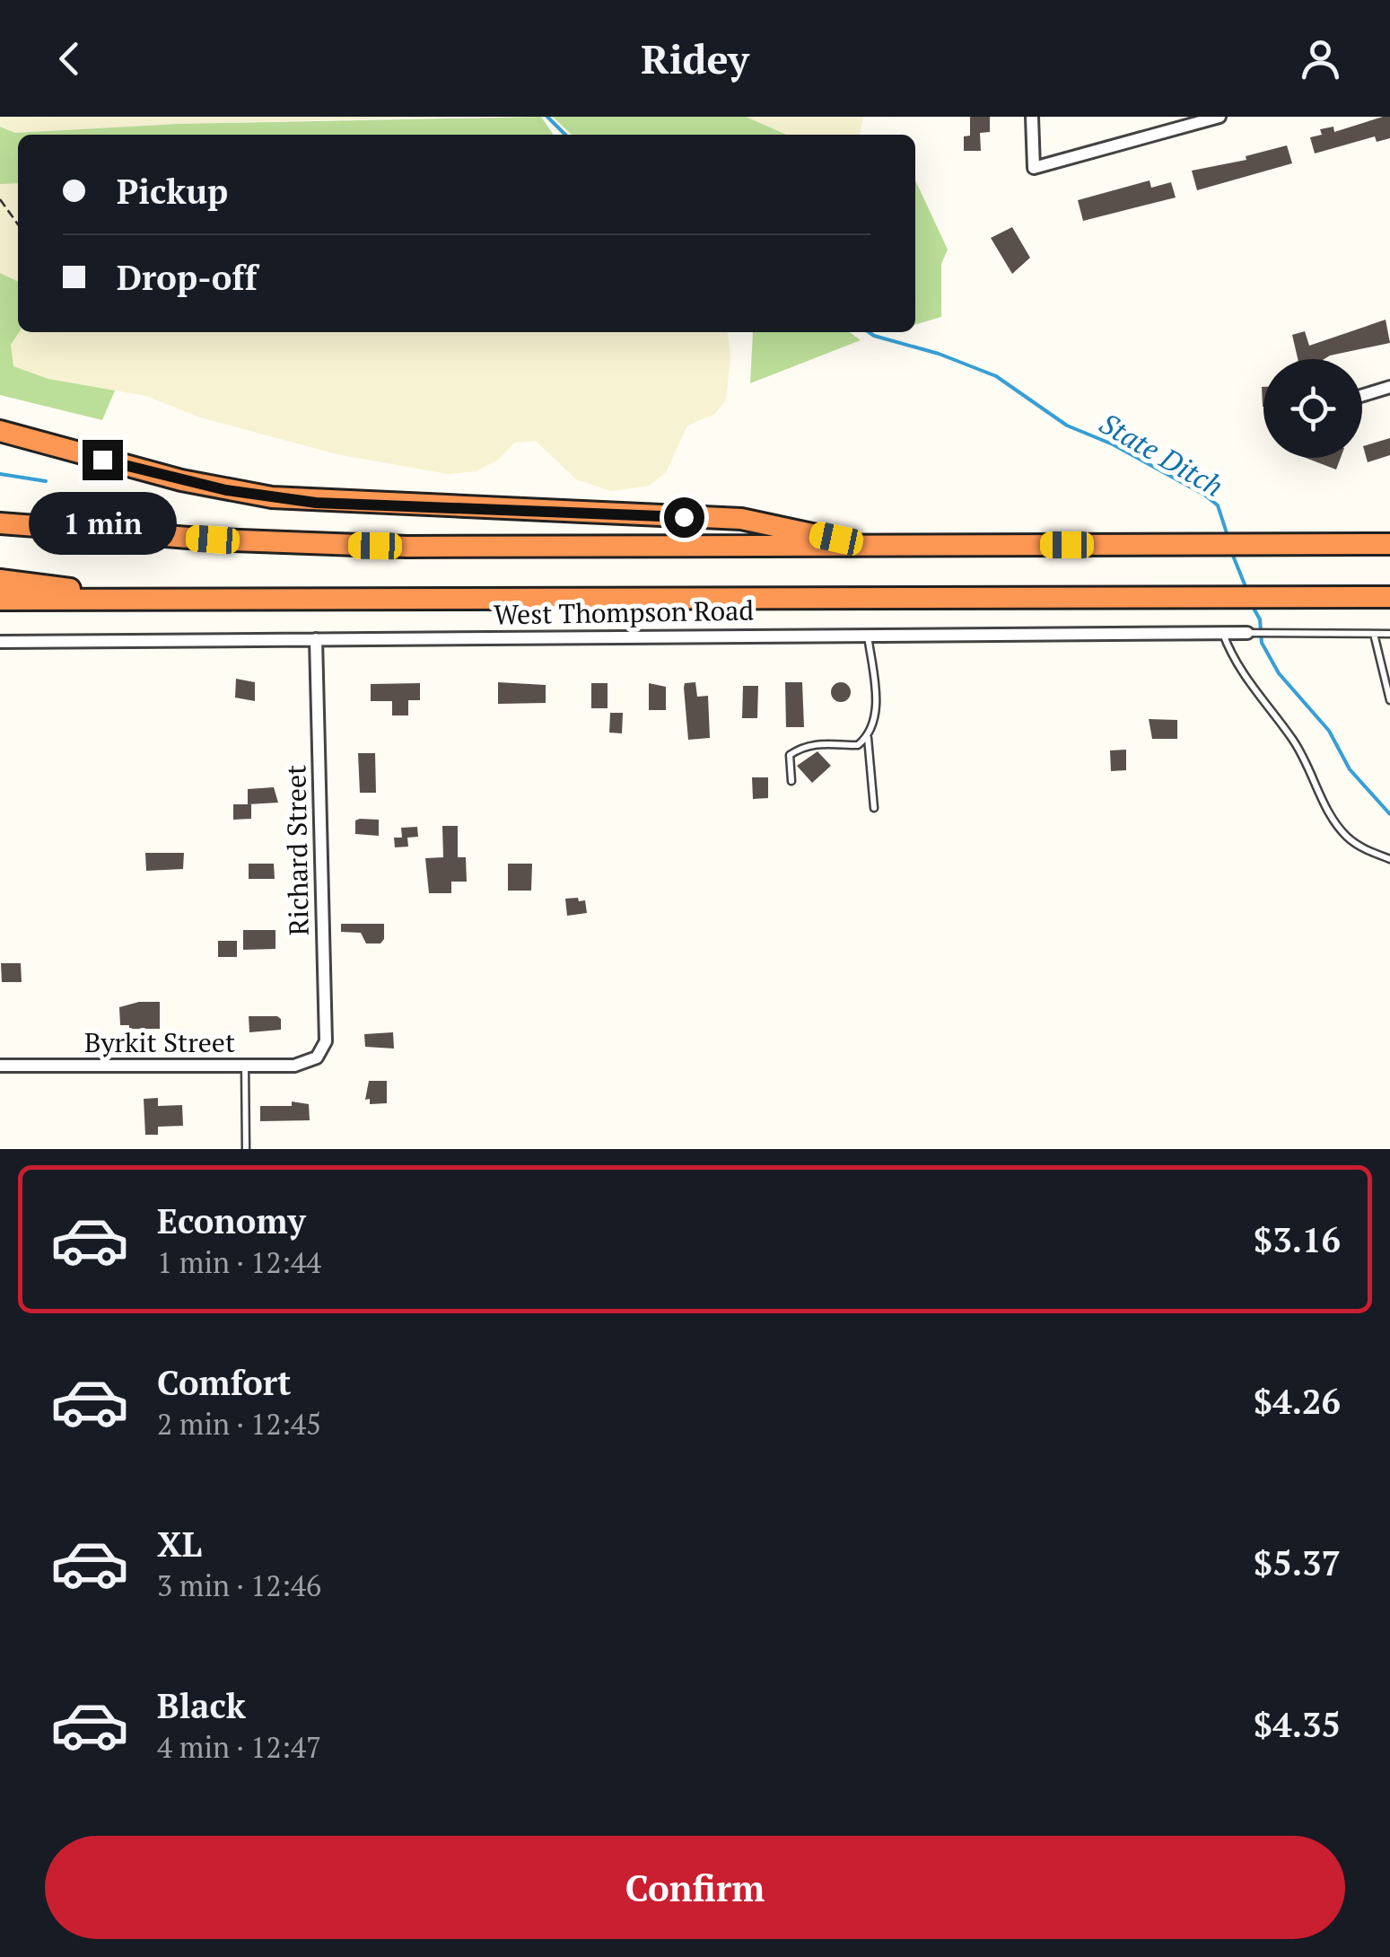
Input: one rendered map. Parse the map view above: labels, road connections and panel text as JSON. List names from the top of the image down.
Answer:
{
  "streets": {
    "street": ["West Thompson Road", "Richard Street", "Byrkit Street"]
  },
  "crossings": [
    ["West Thompson Road", "Richard Street"],
    ["Richard Street", "Byrkit Street"]
  ],
  "water": ["State Ditch"],
  "page": {
    "header": "Ridey",
    "banner": ["Pickup", "Drop-off"],
    "bubble": "1 min",
    "list": [
      {
        "name": "Economy",
        "note": "1 min · 12:44",
        "value": "$3.16"
      },
      {
        "name": "Comfort",
        "note": "2 min · 12:45",
        "value": "$4.26"
      },
      {
        "name": "XL",
        "note": "3 min · 12:46",
        "value": "$5.37"
      },
      {
        "name": "Black",
        "note": "4 min · 12:47",
        "value": "$4.35"
      }
    ],
    "buttons": "Confirm"
  }
}
